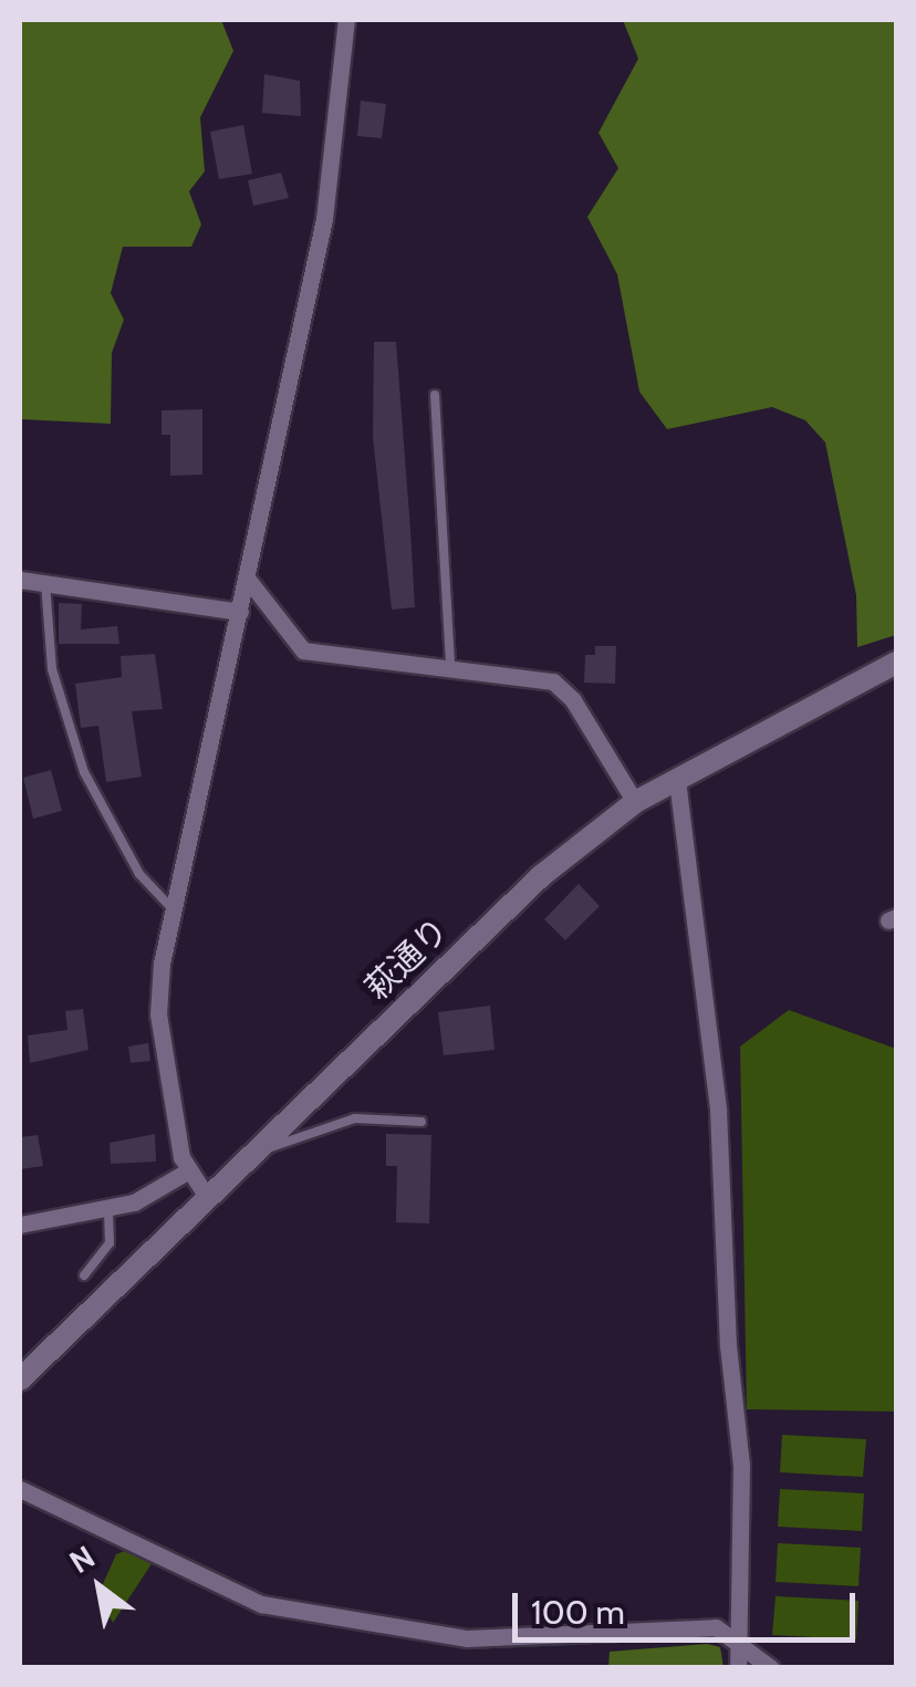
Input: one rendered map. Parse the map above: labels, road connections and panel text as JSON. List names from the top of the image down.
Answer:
{
  "streets": {
    "street": ["萩通り"]
  },
  "scale_bar": "100 m",
  "north": "top left"
}
